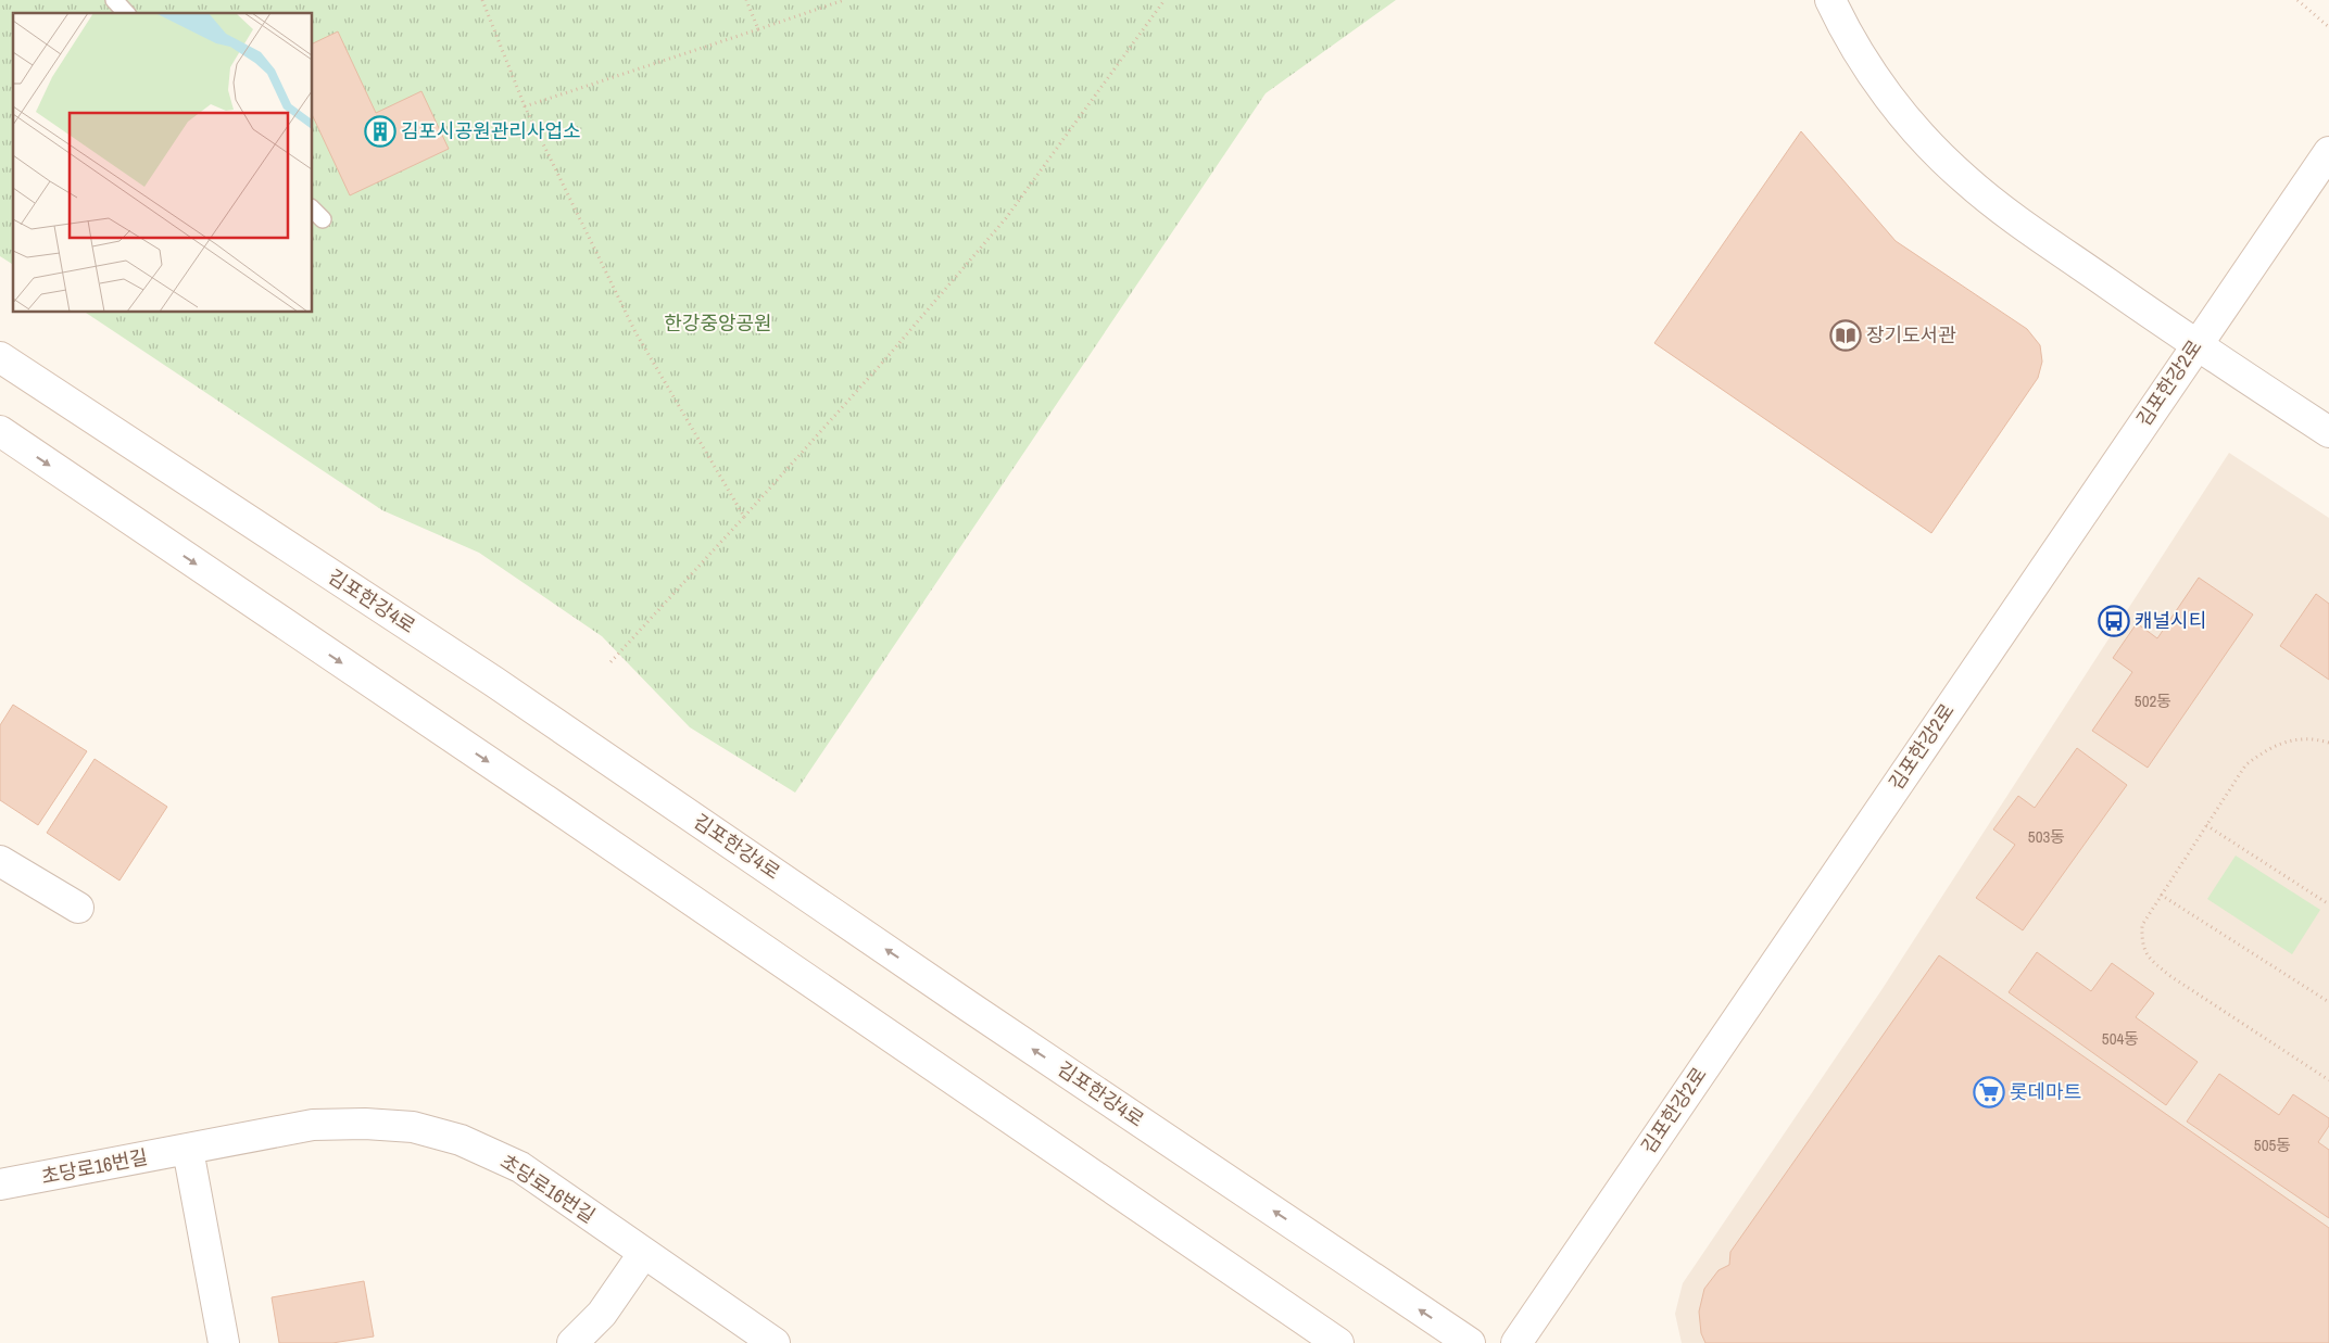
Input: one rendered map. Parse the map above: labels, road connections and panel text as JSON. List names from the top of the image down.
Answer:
{
  "streets": {
    "street": ["김포한강2로", "김포한강4로", "초당로16번길"]
  },
  "parks": ["한강중앙공원"],
  "places": {
    "building": ["김포시공원관리사업소"],
    "library": ["장기도서관"],
    "bus stop": ["캐널시티"],
    "supermarket": ["롯데마트"]
  },
  "house_numbers": [
    "502동",
    "503동",
    "504동",
    "505동"
  ]
}
